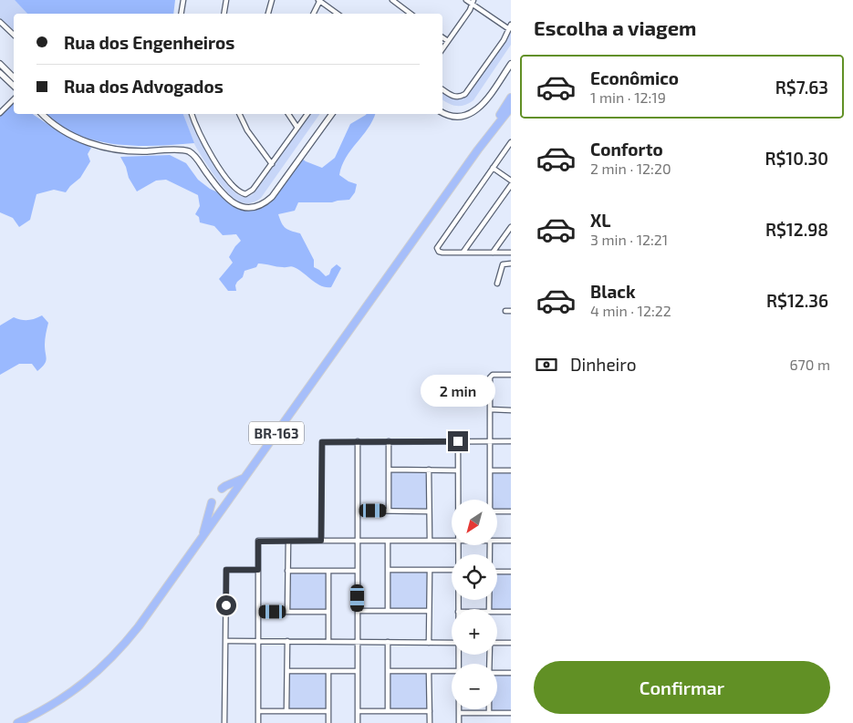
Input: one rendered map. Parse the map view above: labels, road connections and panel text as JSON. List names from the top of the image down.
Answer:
{
  "streets": {
    "highway": ["BR-163"]
  },
  "north": "bottom left",
  "page": {
    "heading": "Escolha a viagem",
    "banner": ["Rua dos Engenheiros", "Rua dos Advogados"],
    "list": [
      {
        "name": "Econômico",
        "note": "1 min · 12:19",
        "value": "R$7.63"
      },
      {
        "name": "Conforto",
        "note": "2 min · 12:20",
        "value": "R$10.30"
      },
      {
        "name": "XL",
        "note": "3 min · 12:21",
        "value": "R$12.98"
      },
      {
        "name": "Black",
        "note": "4 min · 12:22",
        "value": "R$12.36"
      }
    ],
    "pay": ["Dinheiro", "670 m"],
    "bubble": "2 min",
    "map_buttons": ["+", "−"],
    "buttons": "Confirmar"
  }
}
